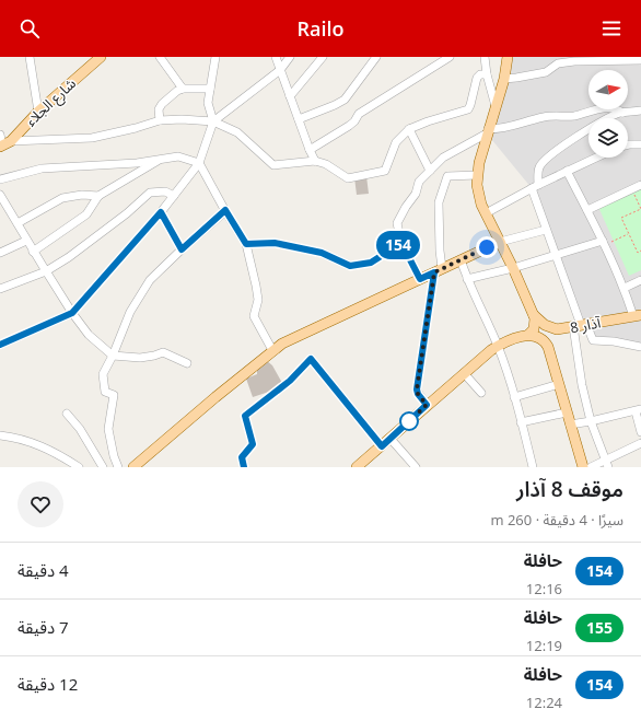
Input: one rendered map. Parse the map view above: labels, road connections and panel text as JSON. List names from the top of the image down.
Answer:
{
  "streets": {
    "main road": ["شارع الجلاء", "8 آذار"]
  },
  "lines": ["bus line 154"],
  "north": "right",
  "page": {
    "header": "Railo",
    "on_map": "154",
    "heading": ["موقف 8 آذار", "سيرًا · 4 دقيقة · 260 m"],
    "list": [
      {
        "mark": "154",
        "name": "حافلة",
        "note": "12:16",
        "value": "4 دقيقة"
      },
      {
        "mark": "155",
        "name": "حافلة",
        "note": "12:19",
        "value": "7 دقيقة"
      },
      {
        "mark": "154",
        "name": "حافلة",
        "note": "12:24",
        "value": "12 دقيقة"
      }
    ]
  }
}
